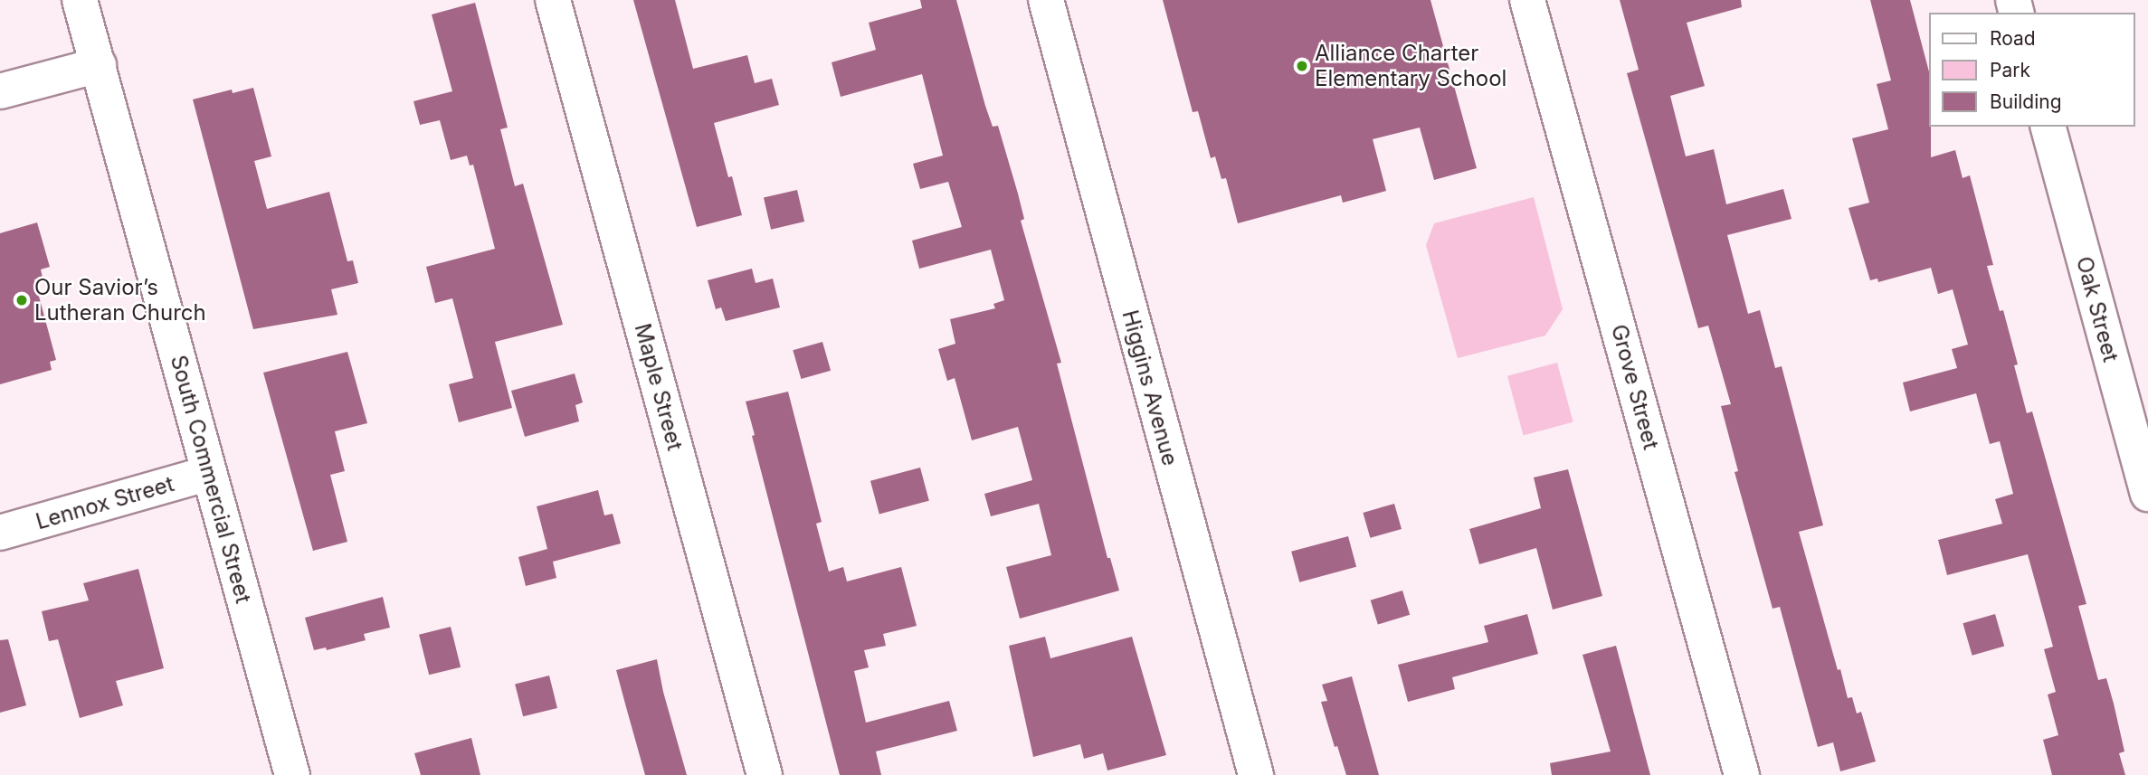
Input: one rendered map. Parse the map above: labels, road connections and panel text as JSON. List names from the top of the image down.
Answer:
{
  "streets": {
    "street": [
      "Oak Street",
      "Maple Street",
      "Grove Street",
      "Higgins Avenue",
      "South Commercial Street",
      "Lennox Street"
    ]
  },
  "crossings": [
    ["South Commercial Street", "Lennox Street"]
  ],
  "places": ["Alliance Charter Elementary School", "Our Savior’s Lutheran Church"],
  "legend": ["Road", "Park", "Building"]
}
